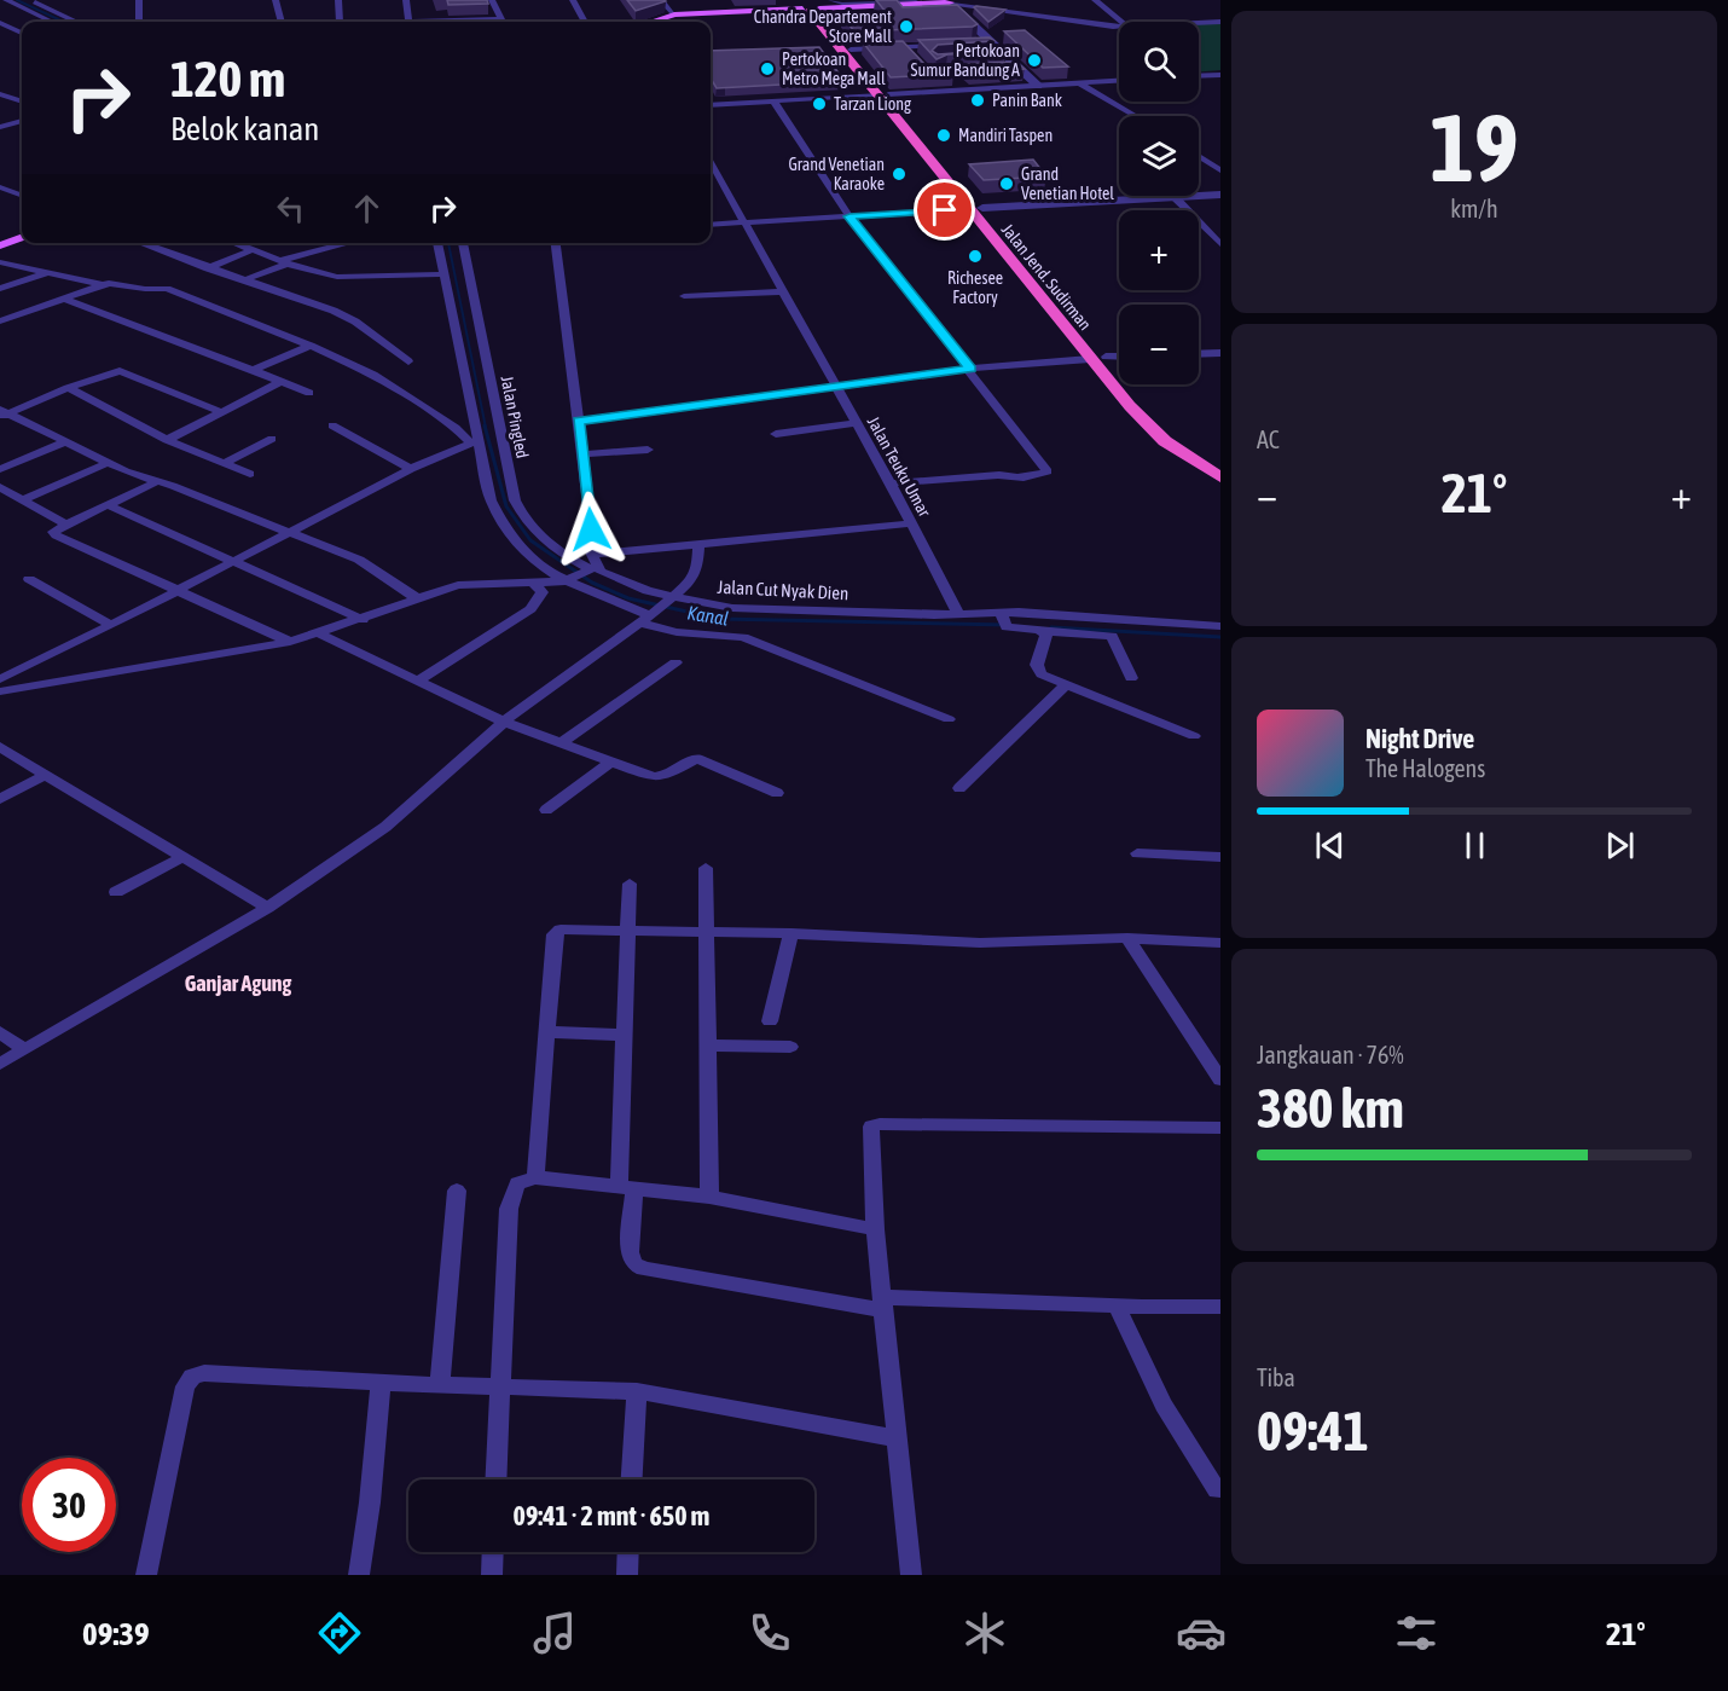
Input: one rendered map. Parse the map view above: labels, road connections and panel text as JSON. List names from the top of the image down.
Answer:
{
  "streets": {
    "highway": ["Jalan Jend. Sudirman"],
    "street": ["Jalan Pingled", "Jalan Teuku Umar", "Jalan Cut Nyak Dien"]
  },
  "crossings": [
    ["Jalan Pingled", "Jalan Cut Nyak Dien"],
    ["Jalan Teuku Umar", "Jalan Cut Nyak Dien"]
  ],
  "districts": ["Ganjar Agung"],
  "water": ["Kanal"],
  "places": [
    "Chandra Departement Store Mall",
    "Pertokoan Sumur Bandung A",
    "Pertokoan Metro Mega Mall",
    "Panin Bank",
    "Tarzan Liong",
    "Mandiri Taspen",
    "Grand Venetian Karaoke",
    "Grand Venetian Hotel",
    "Richesee Factory"
  ],
  "page": {
    "tile": [
      ["19", "km/h"],
      "AC",
      ["Jangkauan · 76%", "380 km"],
      ["Tiba", "09:41"]
    ],
    "map_buttons": ["+", "−"],
    "turn": ["120 m", "Belok kanan"],
    "heat": ["−", "21°", "+"],
    "song": ["Night Drive", "The Halogens"],
    "limit": "30",
    "trip": "09:41 · 2 mnt · 650 m",
    "tabs": ["09:39", "21°"]
  }
}
